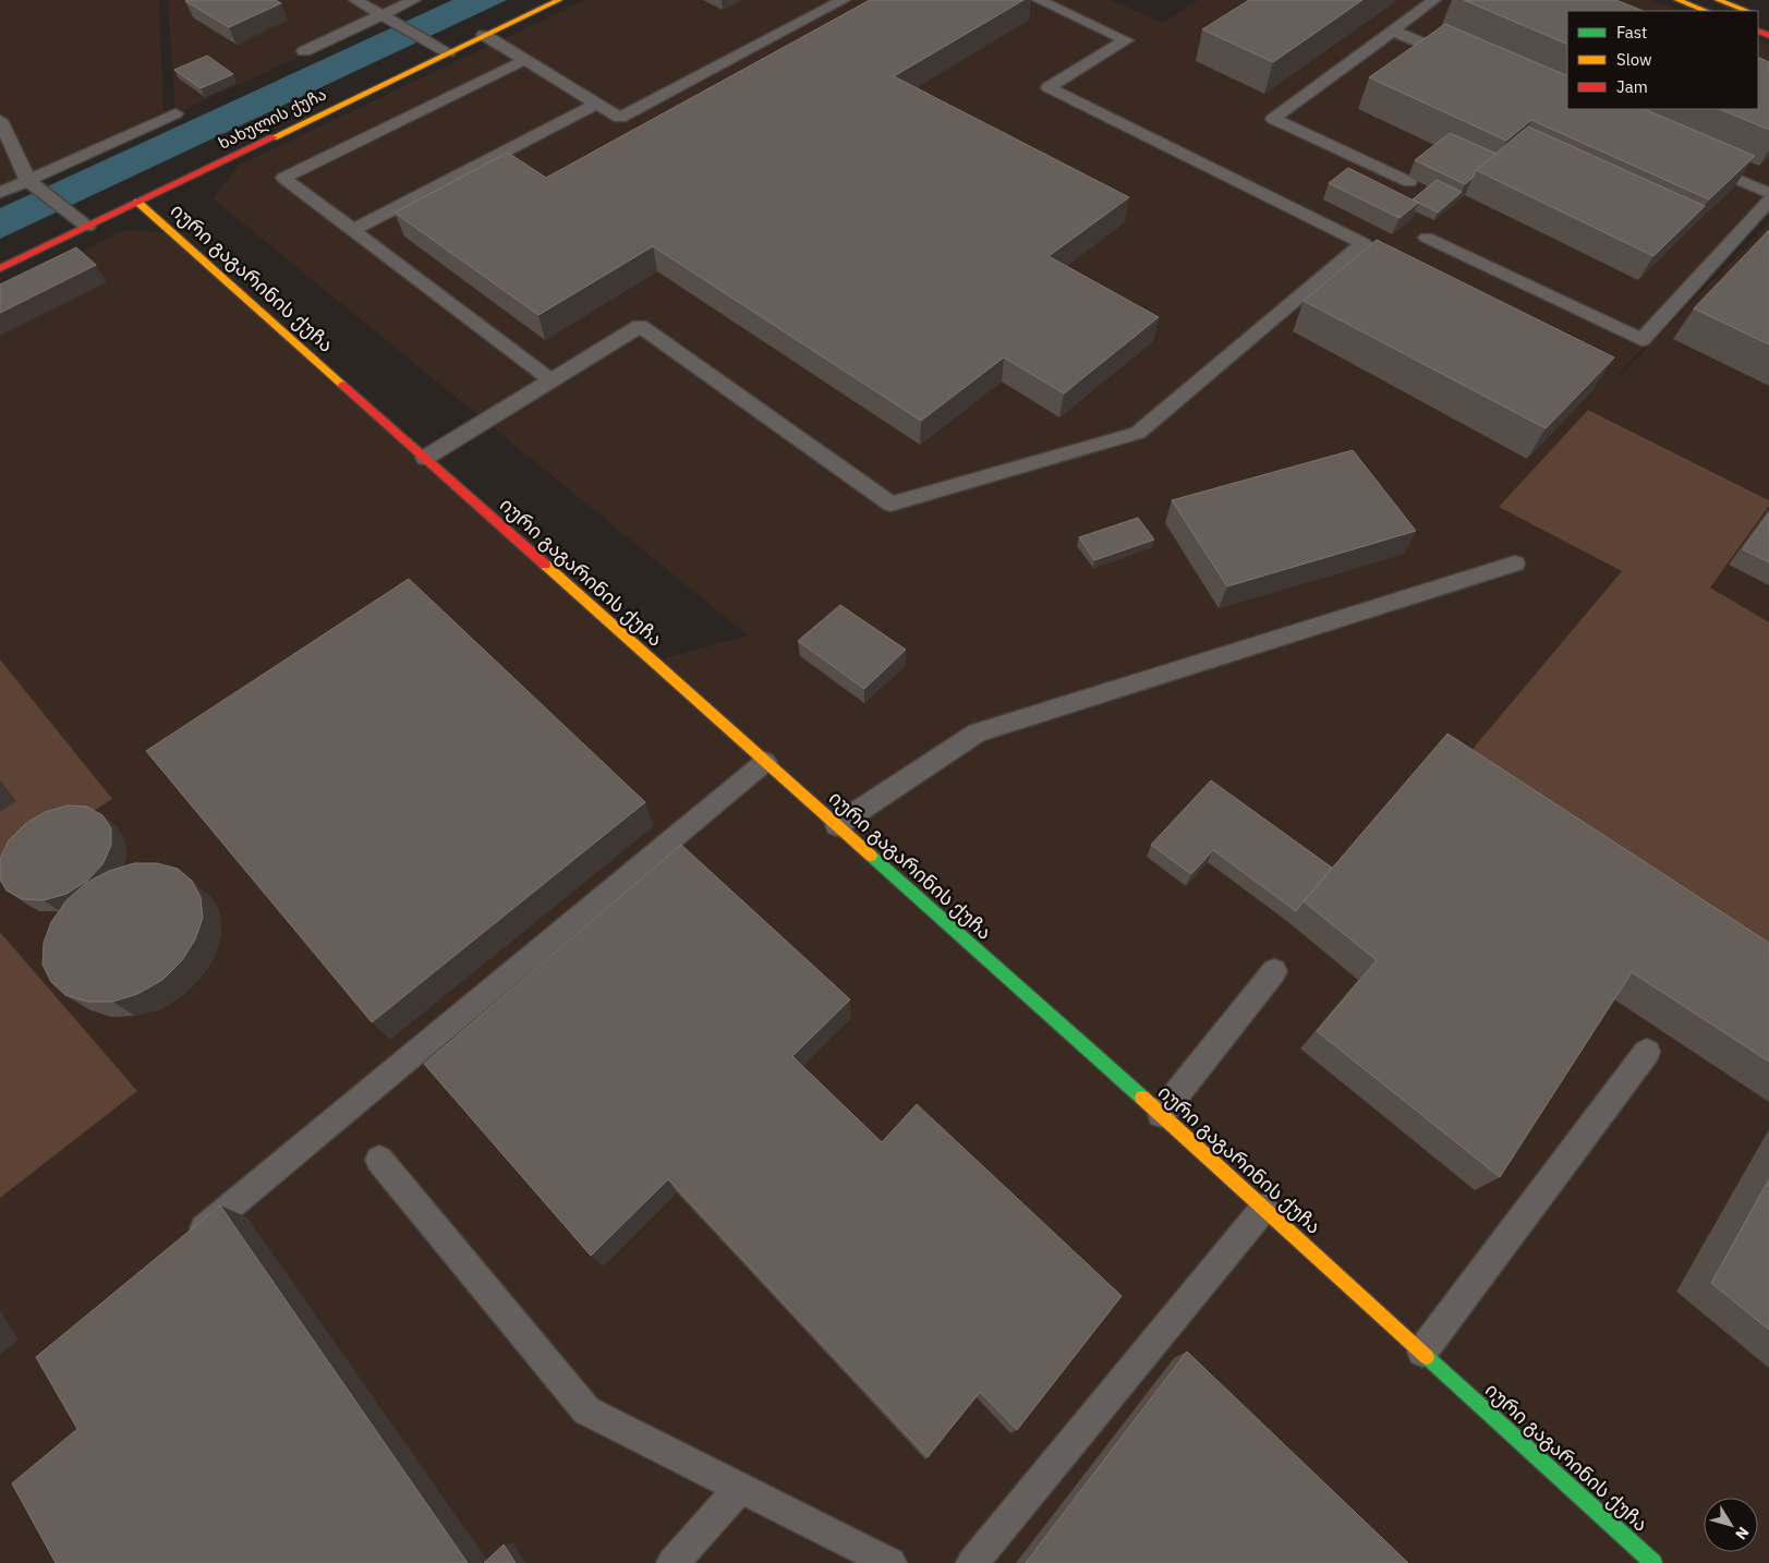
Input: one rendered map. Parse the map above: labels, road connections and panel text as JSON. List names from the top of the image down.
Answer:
{
  "streets": {
    "street": ["ხახულის ქუჩა", "იური გაგარინის ქუჩა"]
  },
  "crossings": [
    ["ხახულის ქუჩა", "იური გაგარინის ქუჩა"]
  ],
  "legend": ["Fast", "Slow", "Jam"],
  "north": "bottom right"
}
